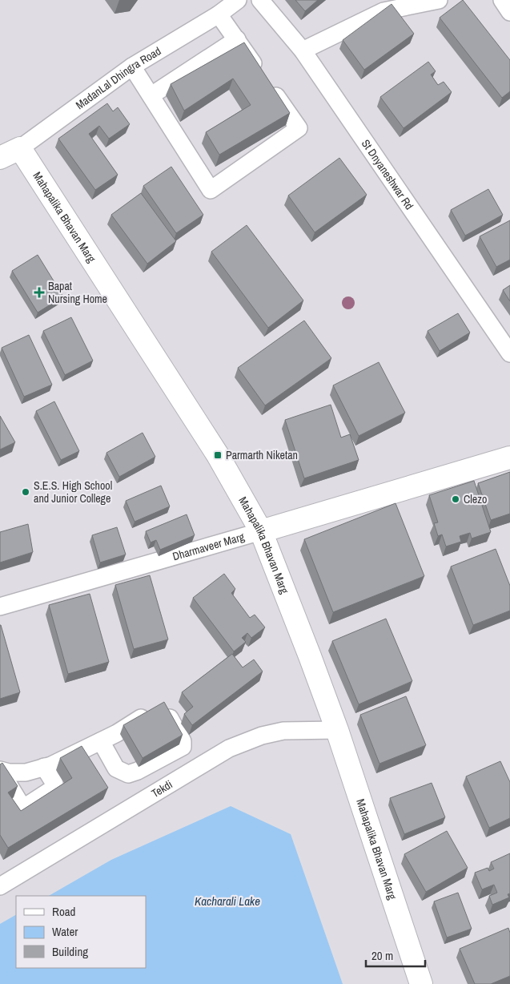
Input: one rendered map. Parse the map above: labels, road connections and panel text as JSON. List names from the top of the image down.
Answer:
{
  "streets": {
    "street": [
      "MadanLal Dhingra Road",
      "St Dnyaneshwar Rd",
      "Mahapalika Bhavan Marg",
      "Dharmaveer Marg",
      "Tekdi"
    ]
  },
  "crossings": [
    ["MadanLal Dhingra Road", "Mahapalika Bhavan Marg"],
    ["Mahapalika Bhavan Marg", "Dharmaveer Marg"],
    ["Mahapalika Bhavan Marg", "Tekdi"]
  ],
  "water": ["Kacharali Lake"],
  "places": {
    "health": ["Bapat Nursing Home"],
    "transit": ["Parmarth Niketan"],
    "other": ["S.E.S. High School and Junior College", "Clezo"]
  },
  "legend": ["Road", "Water", "Building"],
  "scale_bar": "20 m"
}
